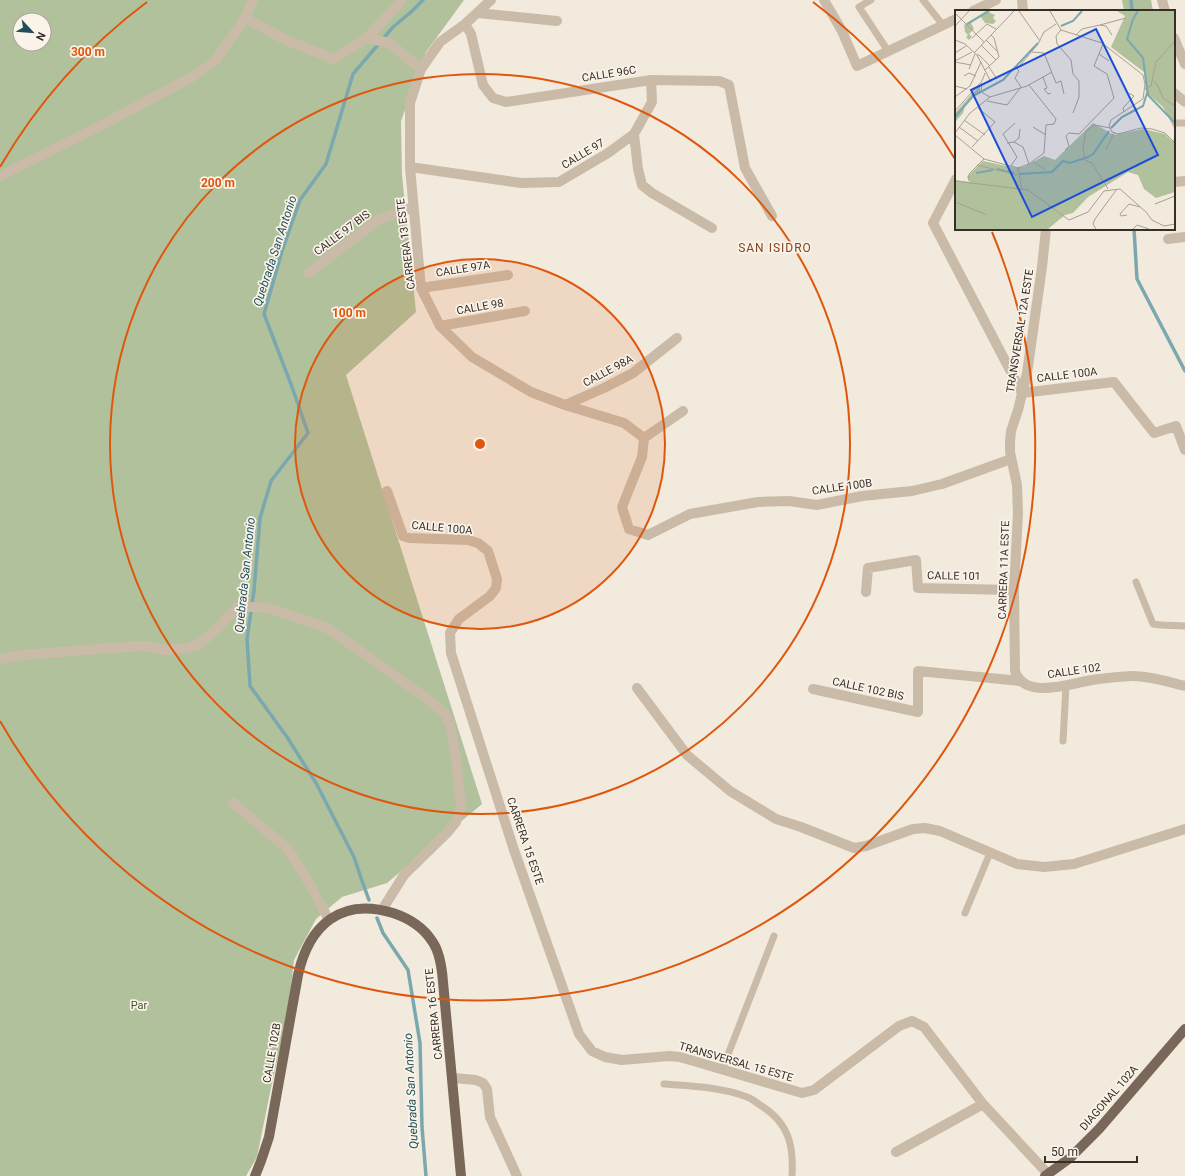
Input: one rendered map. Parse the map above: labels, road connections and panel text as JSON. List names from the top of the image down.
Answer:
{
  "streets": {
    "main road": ["CARRERA 16 ESTE", "CALLE 102B", "DIAGONAL 102A"],
    "street": [
      "CALLE 96C",
      "CALLE 97",
      "CALLE 97 BIS",
      "CARRERA 13 ESTE",
      "CALLE 97A",
      "CALLE 98",
      "TRANSVERSAL 12A ESTE",
      "CALLE 98A",
      "CALLE 100A",
      "CALLE 100B",
      "CARRERA 11A ESTE",
      "CALLE 101",
      "CALLE 102",
      "CALLE 102 BIS",
      "CARRERA 15 ESTE",
      "TRANSVERSAL 15 ESTE"
    ]
  },
  "crossings": [
    ["CALLE 96C", "CALLE 97"],
    ["CALLE 96C", "CARRERA 13 ESTE"],
    ["CALLE 97", "CARRERA 13 ESTE"],
    ["CALLE 97 BIS", "CARRERA 13 ESTE"],
    ["CARRERA 13 ESTE", "CALLE 97A"],
    ["CARRERA 13 ESTE", "CALLE 98"],
    ["CARRERA 13 ESTE", "CALLE 98A"],
    ["CARRERA 13 ESTE", "CALLE 100B"],
    ["TRANSVERSAL 12A ESTE", "CALLE 100A"],
    ["TRANSVERSAL 12A ESTE", "CALLE 100B"],
    ["TRANSVERSAL 12A ESTE", "CARRERA 11A ESTE"],
    ["CALLE 100A", "CARRERA 15 ESTE"],
    ["CALLE 100B", "CARRERA 11A ESTE"],
    ["CARRERA 11A ESTE", "CALLE 101"],
    ["CARRERA 11A ESTE", "CALLE 102"],
    ["CALLE 102", "CALLE 102 BIS"],
    ["CARRERA 15 ESTE", "TRANSVERSAL 15 ESTE"],
    ["CARRERA 16 ESTE", "CALLE 102B"],
    ["TRANSVERSAL 15 ESTE", "DIAGONAL 102A"]
  ],
  "districts": ["SAN ISIDRO"],
  "water": ["Quebrada San Antonio"],
  "parks": ["Par"],
  "scale_bar": "50 m",
  "north": "bottom right",
  "rings": ["300 m", "200 m", "100 m"]
}
